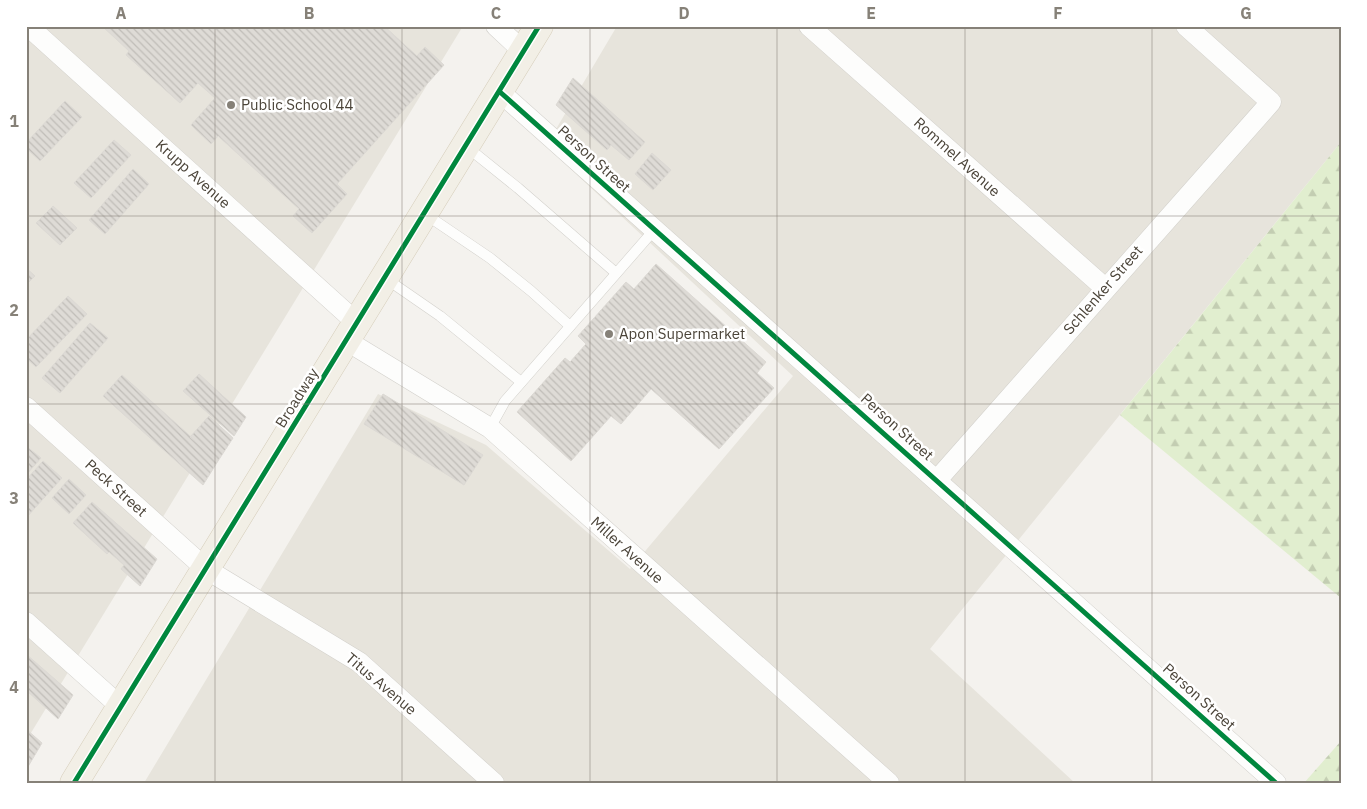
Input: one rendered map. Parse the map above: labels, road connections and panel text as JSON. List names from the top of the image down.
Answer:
{
  "streets": {
    "main road": ["Broadway"],
    "street": [
      "Rommel Avenue",
      "Person Street",
      "Krupp Avenue",
      "Schlenker Street",
      "Peck Street",
      "Miller Avenue",
      "Titus Avenue"
    ]
  },
  "crossings": [
    ["Rommel Avenue", "Schlenker Street"],
    ["Person Street", "Schlenker Street"],
    ["Person Street", "Broadway"],
    ["Krupp Avenue", "Broadway"],
    ["Krupp Avenue", "Miller Avenue"],
    ["Broadway", "Peck Street"],
    ["Broadway", "Miller Avenue"],
    ["Broadway", "Titus Avenue"],
    ["Peck Street", "Titus Avenue"]
  ],
  "places": ["Public School 44", "Apon Supermarket"],
  "grid": {
    "columns": [
      "A",
      "B",
      "C",
      "D",
      "E",
      "F",
      "G"
    ],
    "rows": [
      "1",
      "2",
      "3",
      "4"
    ]
  }
}
